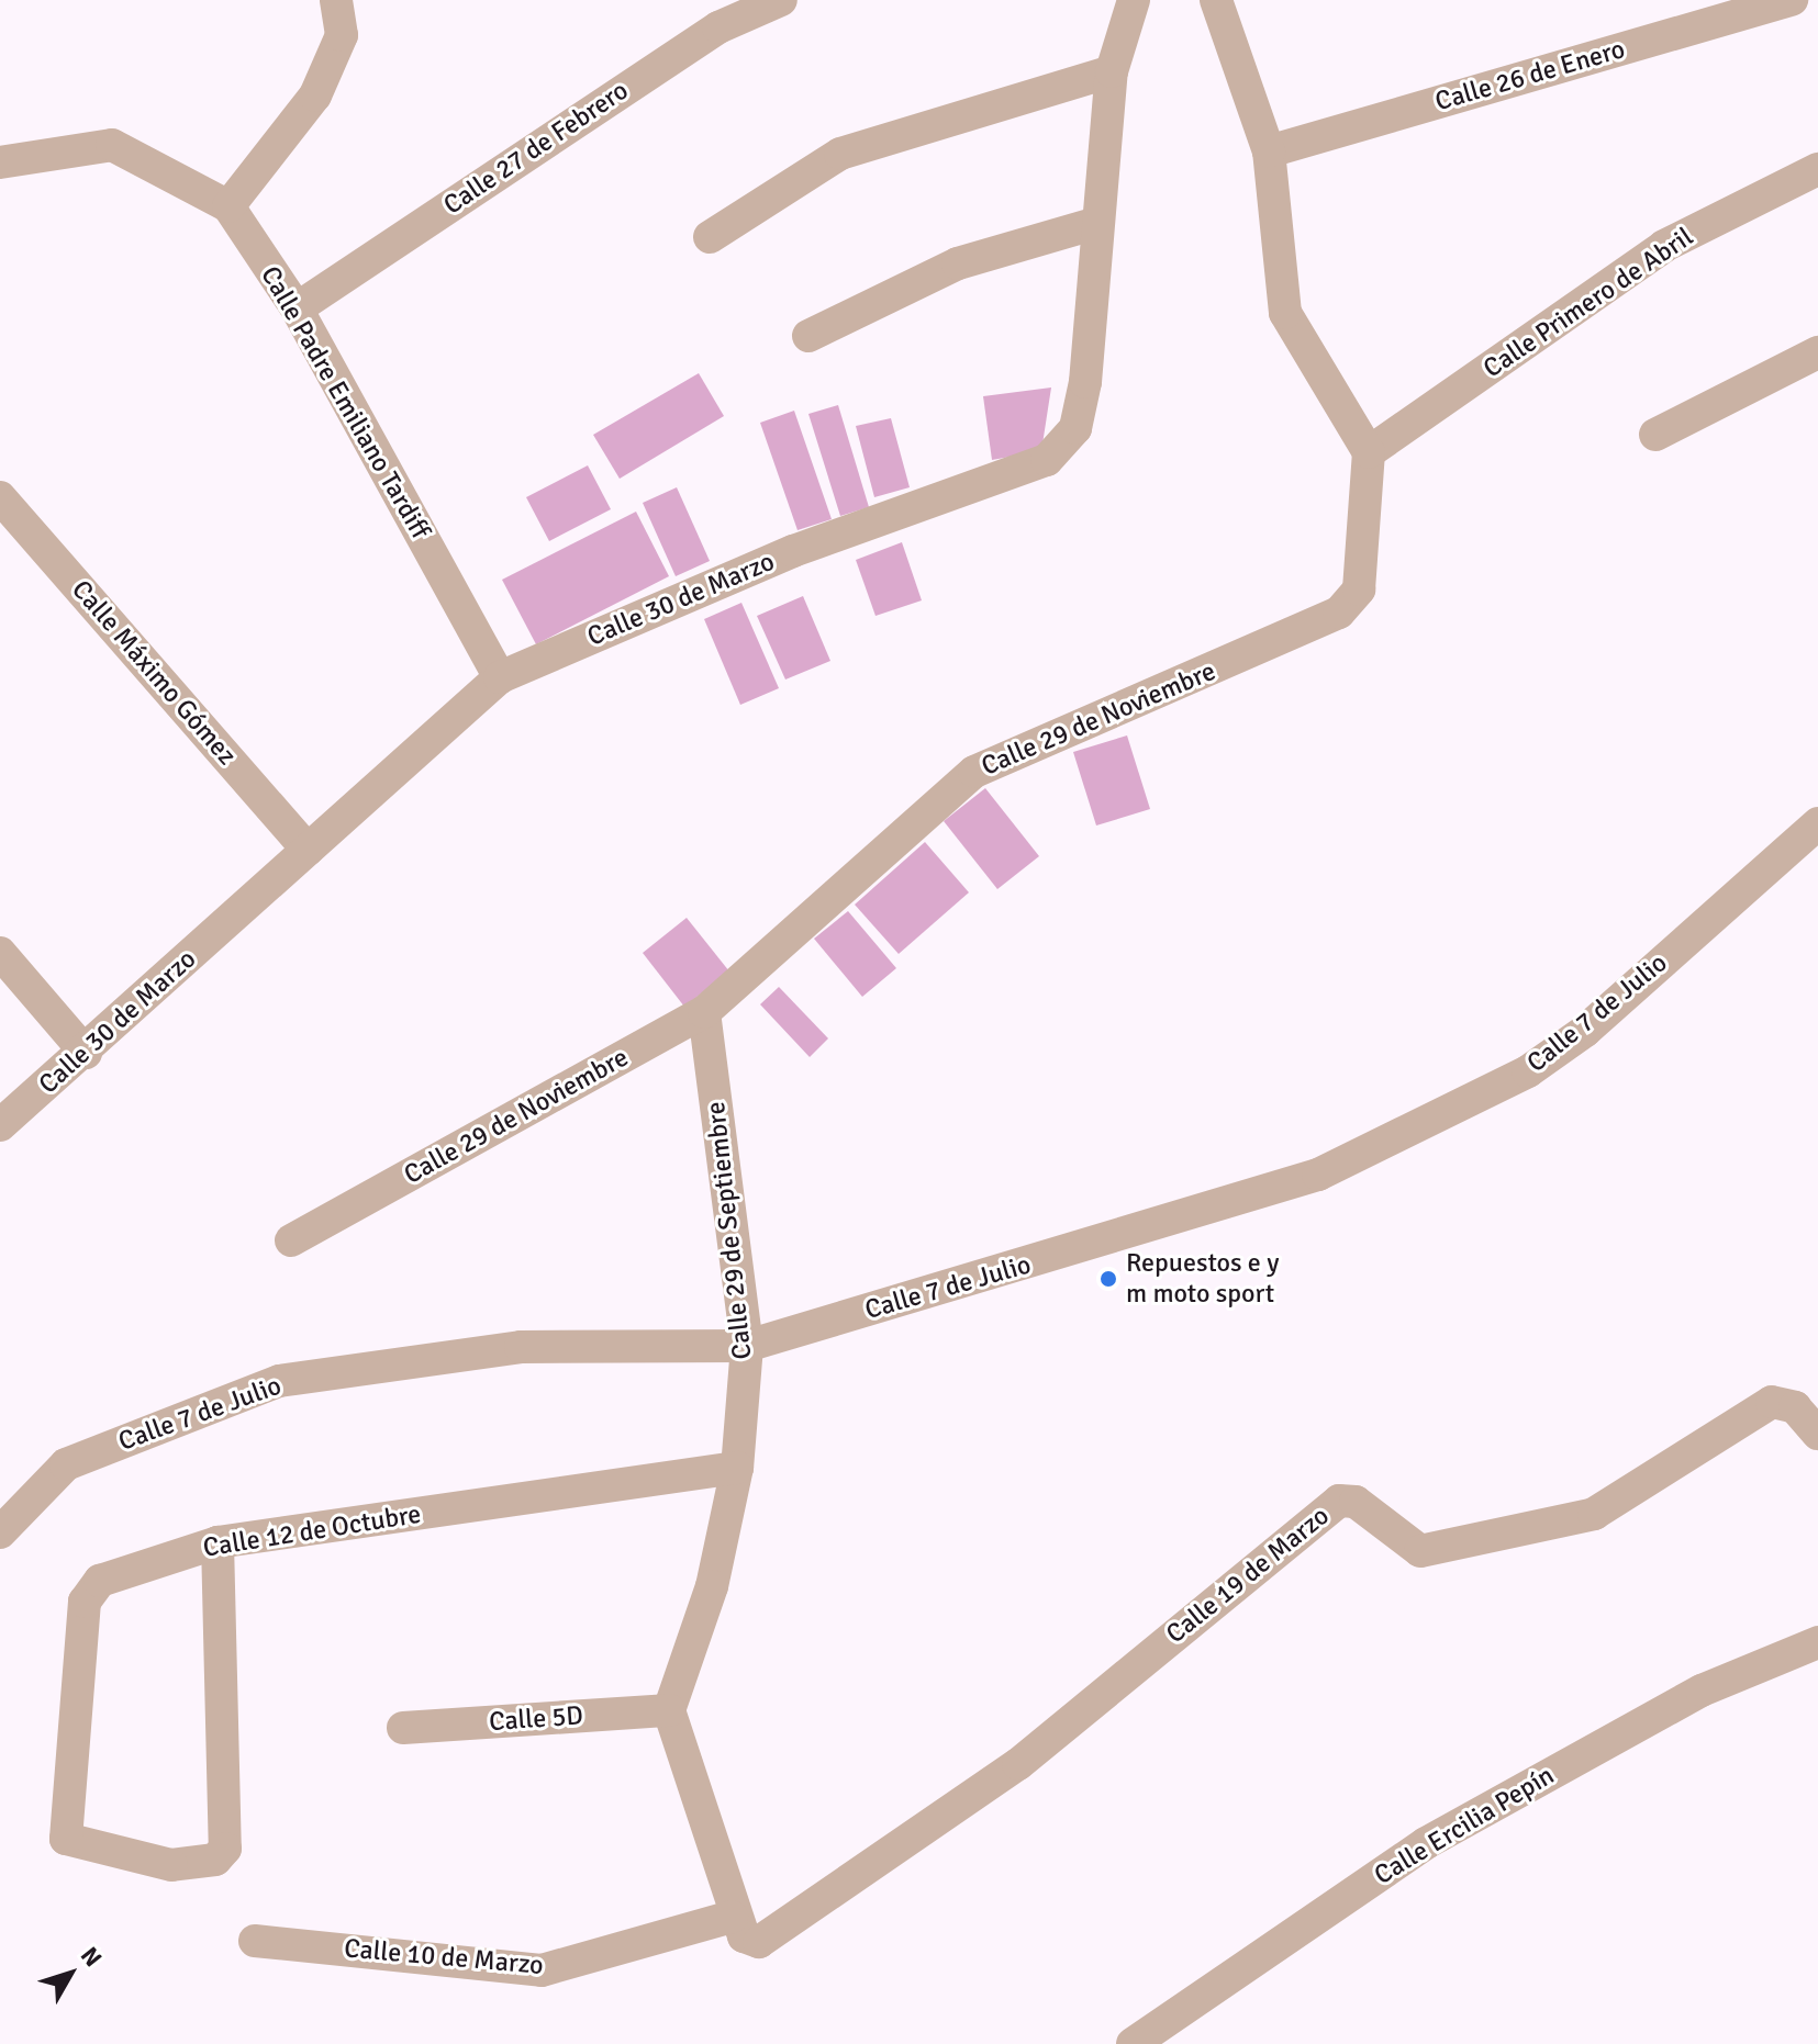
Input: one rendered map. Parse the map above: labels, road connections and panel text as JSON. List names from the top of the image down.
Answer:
{
  "streets": {
    "street": [
      "Calle 26 de Enero",
      "Calle 27 de Febrero",
      "Calle Primero de Abril",
      "Calle Padre Emiliano Tardiff",
      "Calle 30 de Marzo",
      "Calle Máximo Gómez",
      "Calle 29 de Noviembre",
      "Calle 7 de Julio",
      "Calle 29 de Septiembre",
      "Calle 12 de Octubre",
      "Calle 19 de Marzo",
      "Calle 5D",
      "Calle Ercilia Pepín",
      "Calle 10 de Marzo"
    ]
  },
  "crossings": [
    ["Calle 27 de Febrero", "Calle Padre Emiliano Tardiff"],
    ["Calle Primero de Abril", "Calle 29 de Noviembre"],
    ["Calle Padre Emiliano Tardiff", "Calle 30 de Marzo"],
    ["Calle 30 de Marzo", "Calle Máximo Gómez"],
    ["Calle 29 de Noviembre", "Calle 29 de Septiembre"],
    ["Calle 7 de Julio", "Calle 29 de Septiembre"],
    ["Calle 29 de Septiembre", "Calle 12 de Octubre"],
    ["Calle 29 de Septiembre", "Calle 5D"],
    ["Calle 19 de Marzo", "Calle 10 de Marzo"]
  ],
  "places": ["Repuestos e y m moto sport"],
  "north": "top right"
}
